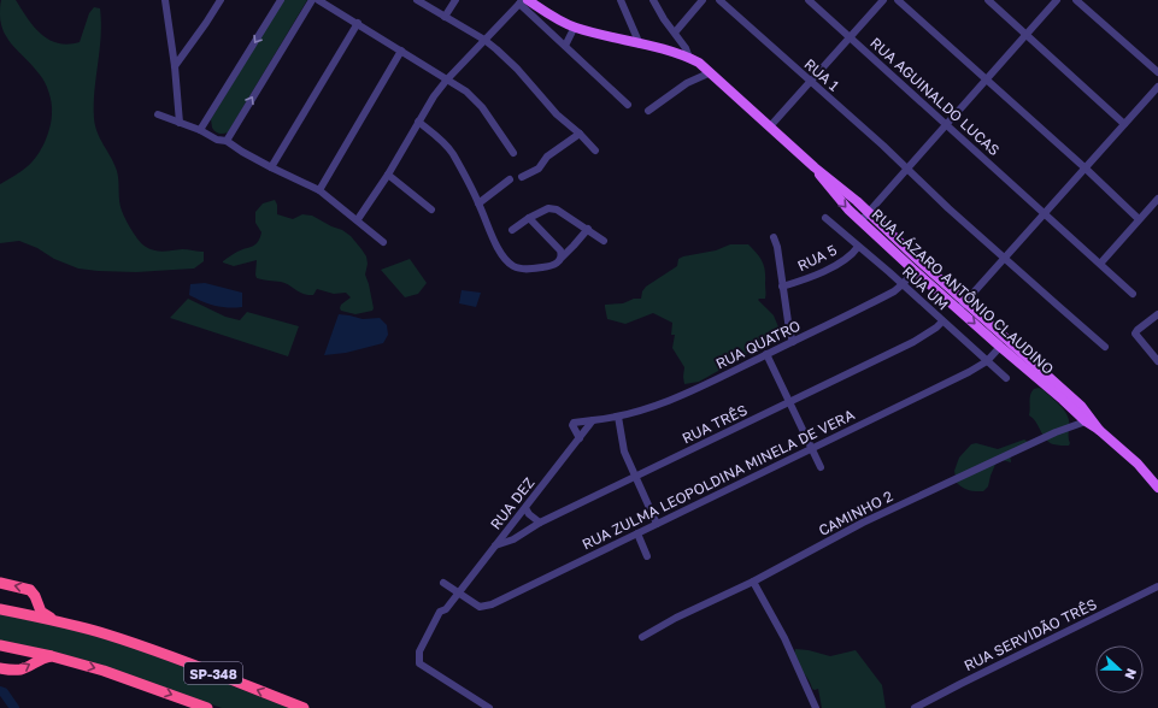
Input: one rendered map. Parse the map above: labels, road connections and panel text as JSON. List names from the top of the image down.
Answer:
{
  "streets": {
    "highway": ["SP-348"],
    "main road": ["RUA LÁZARO ANTÔNIO CLAUDINO"],
    "street": [
      "RUA 1",
      "RUA AGUINALDO LUCAS",
      "RUA 5",
      "RUA UM",
      "RUA QUATRO",
      "RUA TRÊS",
      "RUA ZULMA LEOPOLDINA MINELA DE VERA",
      "RUA DEZ",
      "CAMINHO 2",
      "RUA SERVIDÃO TRÊS"
    ]
  },
  "crossings": [
    ["RUA 5", "RUA UM"],
    ["RUA UM", "RUA QUATRO"],
    ["RUA UM", "RUA TRÊS"],
    ["RUA UM", "RUA ZULMA LEOPOLDINA MINELA DE VERA"],
    ["RUA LÁZARO ANTÔNIO CLAUDINO", "RUA QUATRO"],
    ["RUA LÁZARO ANTÔNIO CLAUDINO", "RUA ZULMA LEOPOLDINA MINELA DE VERA"],
    ["RUA LÁZARO ANTÔNIO CLAUDINO", "CAMINHO 2"],
    ["RUA QUATRO", "RUA DEZ"],
    ["RUA TRÊS", "RUA DEZ"],
    ["RUA ZULMA LEOPOLDINA MINELA DE VERA", "RUA DEZ"]
  ],
  "north": "right"
}
